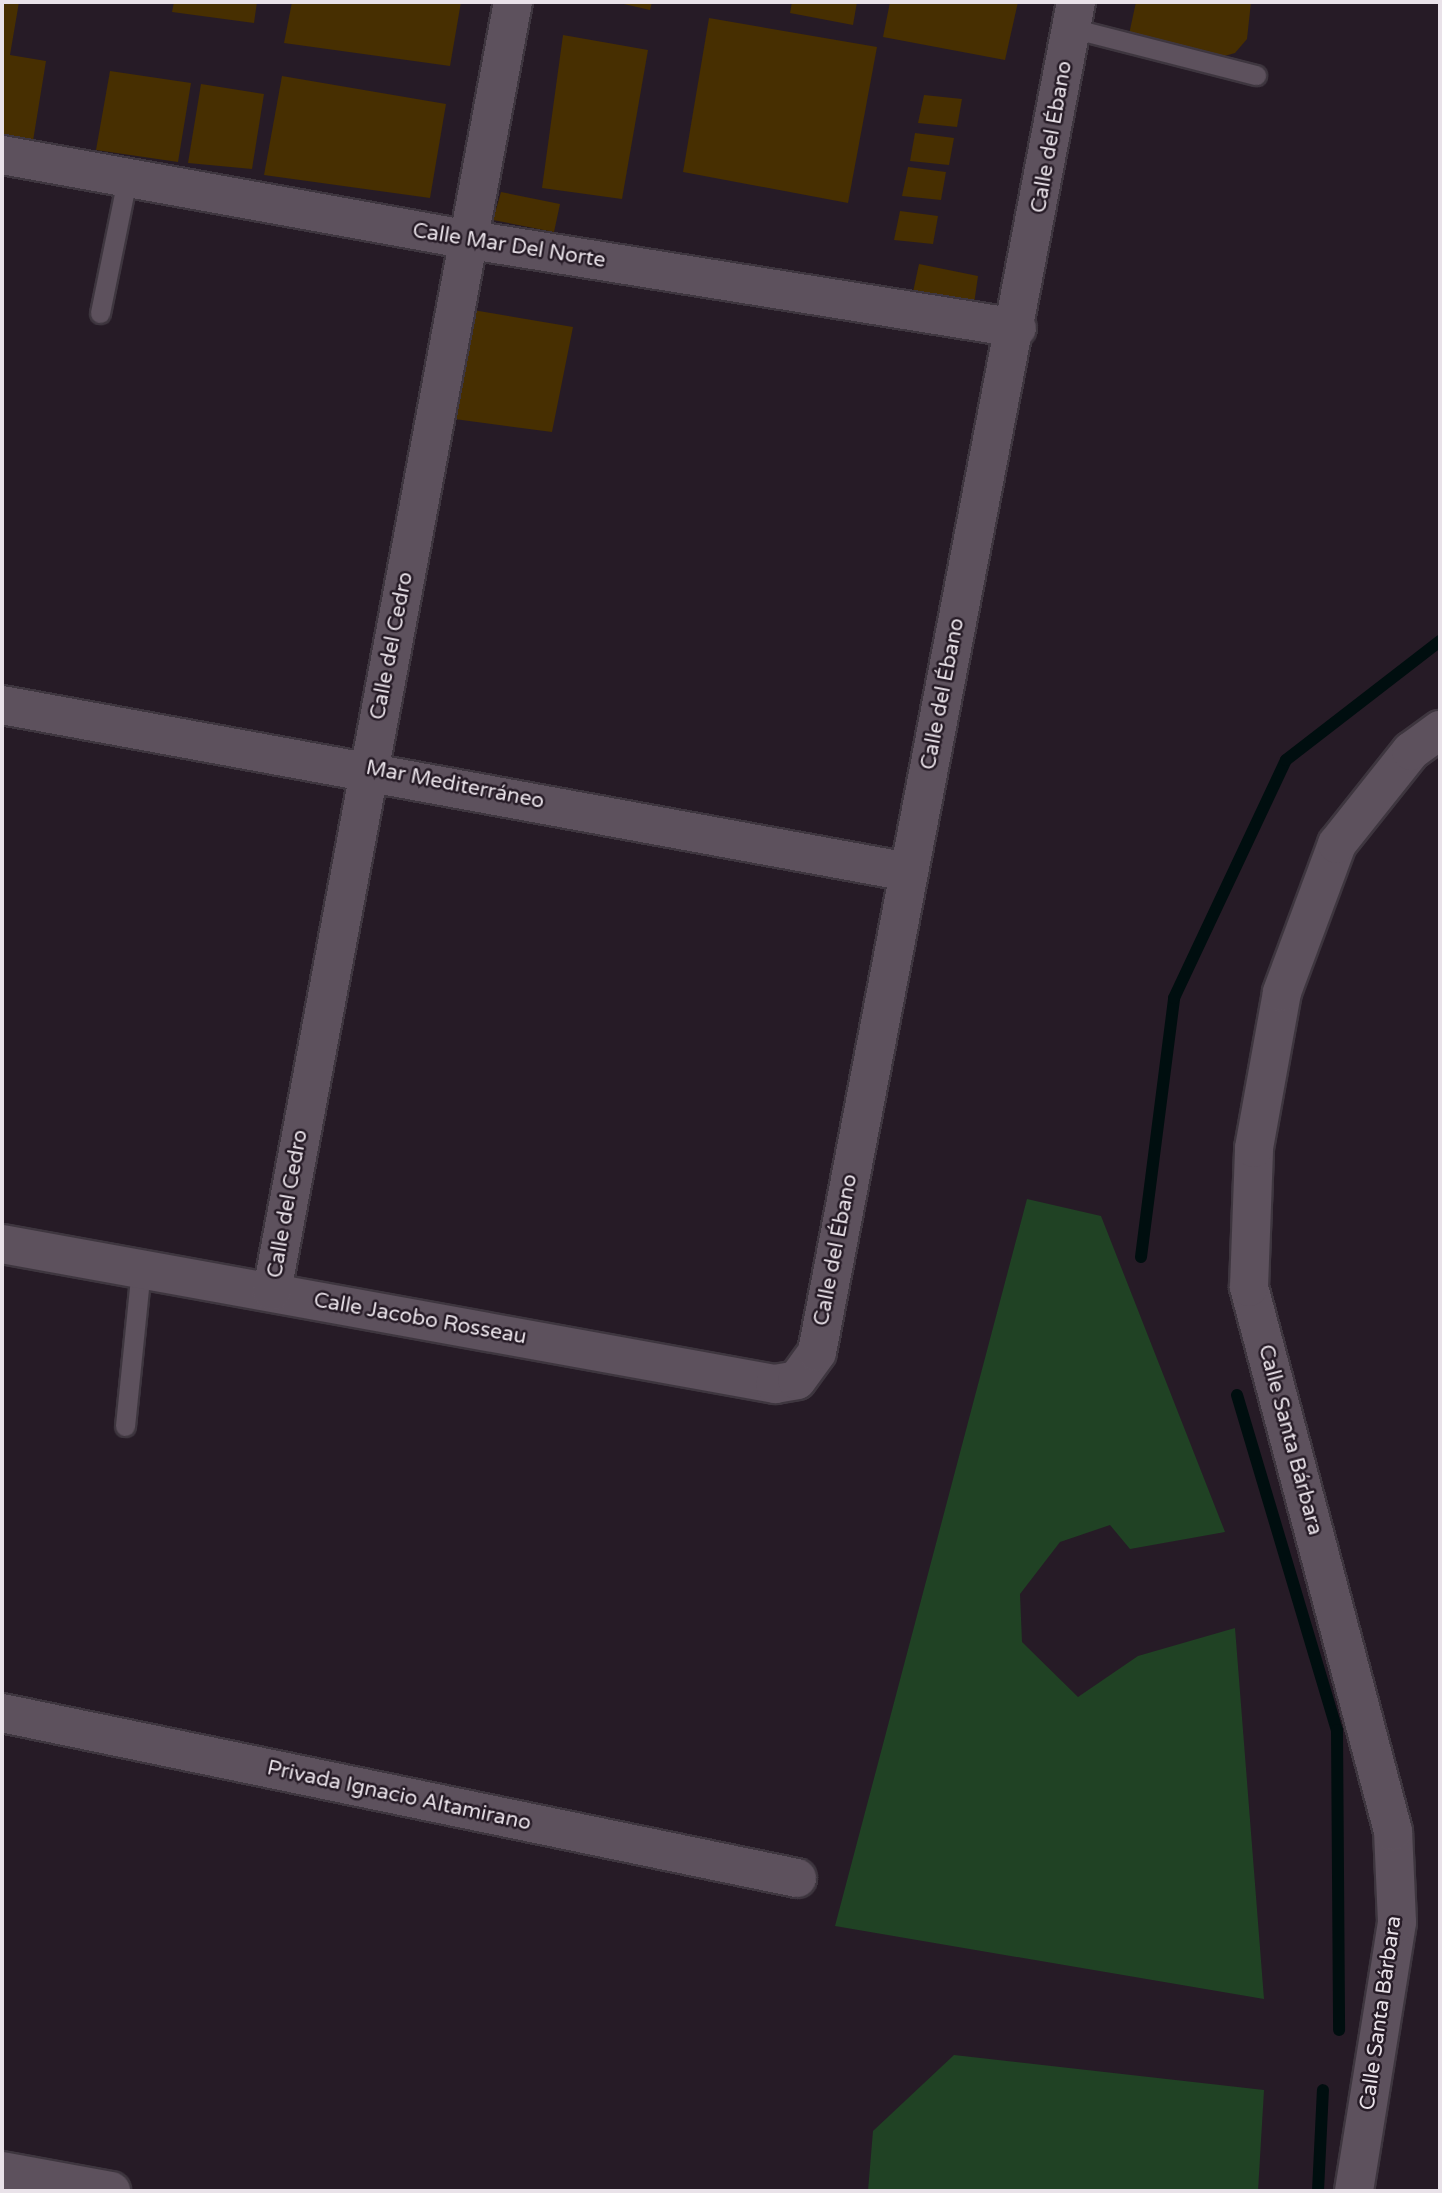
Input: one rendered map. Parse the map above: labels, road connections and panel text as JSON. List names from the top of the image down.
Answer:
{
  "streets": {
    "street": [
      "Calle del Ébano",
      "Calle Mar Del Norte",
      "Calle del Cedro",
      "Mar Mediterráneo",
      "Calle Jacobo Rosseau",
      "Calle Santa Bárbara",
      "Privada Ignacio Altamirano"
    ]
  },
  "crossings": [
    ["Calle del Ébano", "Calle Mar Del Norte"],
    ["Calle del Ébano", "Mar Mediterráneo"],
    ["Calle del Ébano", "Calle Jacobo Rosseau"],
    ["Calle Mar Del Norte", "Calle del Cedro"],
    ["Calle del Cedro", "Mar Mediterráneo"],
    ["Calle del Cedro", "Calle Jacobo Rosseau"]
  ]
}
